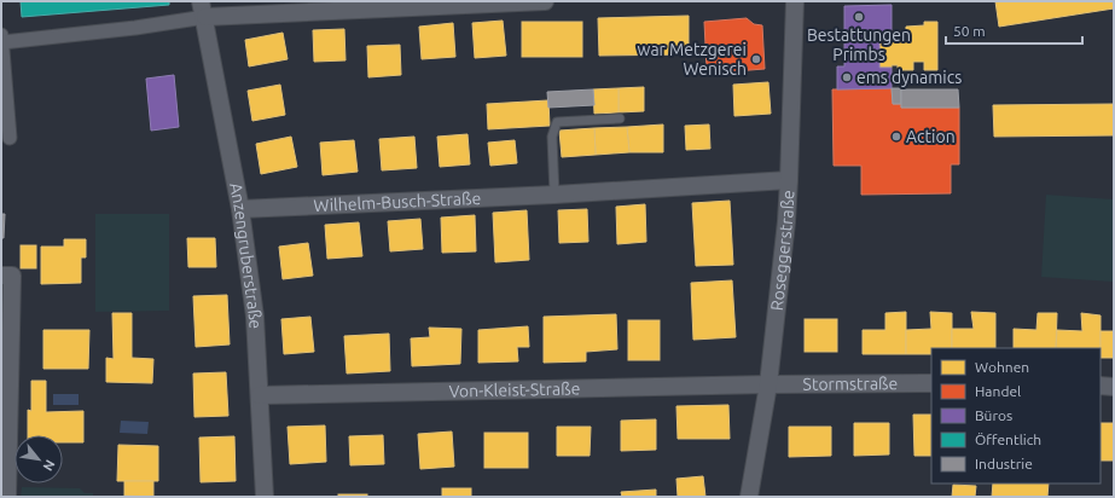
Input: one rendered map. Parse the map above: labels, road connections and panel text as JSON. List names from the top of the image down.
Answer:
{
  "streets": {
    "street": [
      "Wilhelm-Busch-Straße",
      "Roseggerstraße",
      "Anzengruberstraße",
      "Stormstraße",
      "Von-Kleist-Straße"
    ]
  },
  "crossings": [
    ["Wilhelm-Busch-Straße", "Roseggerstraße"],
    ["Wilhelm-Busch-Straße", "Anzengruberstraße"],
    ["Roseggerstraße", "Stormstraße"],
    ["Roseggerstraße", "Von-Kleist-Straße"],
    ["Anzengruberstraße", "Von-Kleist-Straße"],
    ["Stormstraße", "Von-Kleist-Straße"]
  ],
  "places": [
    "Bestattungen Primbs",
    "war Metzgerei Wenisch",
    "ems dynamics",
    "Action"
  ],
  "legend": [
    "Wohnen",
    "Handel",
    "Büros",
    "Öffentlich",
    "Industrie"
  ],
  "scale_bar": "50 m",
  "north": "bottom right"
}
